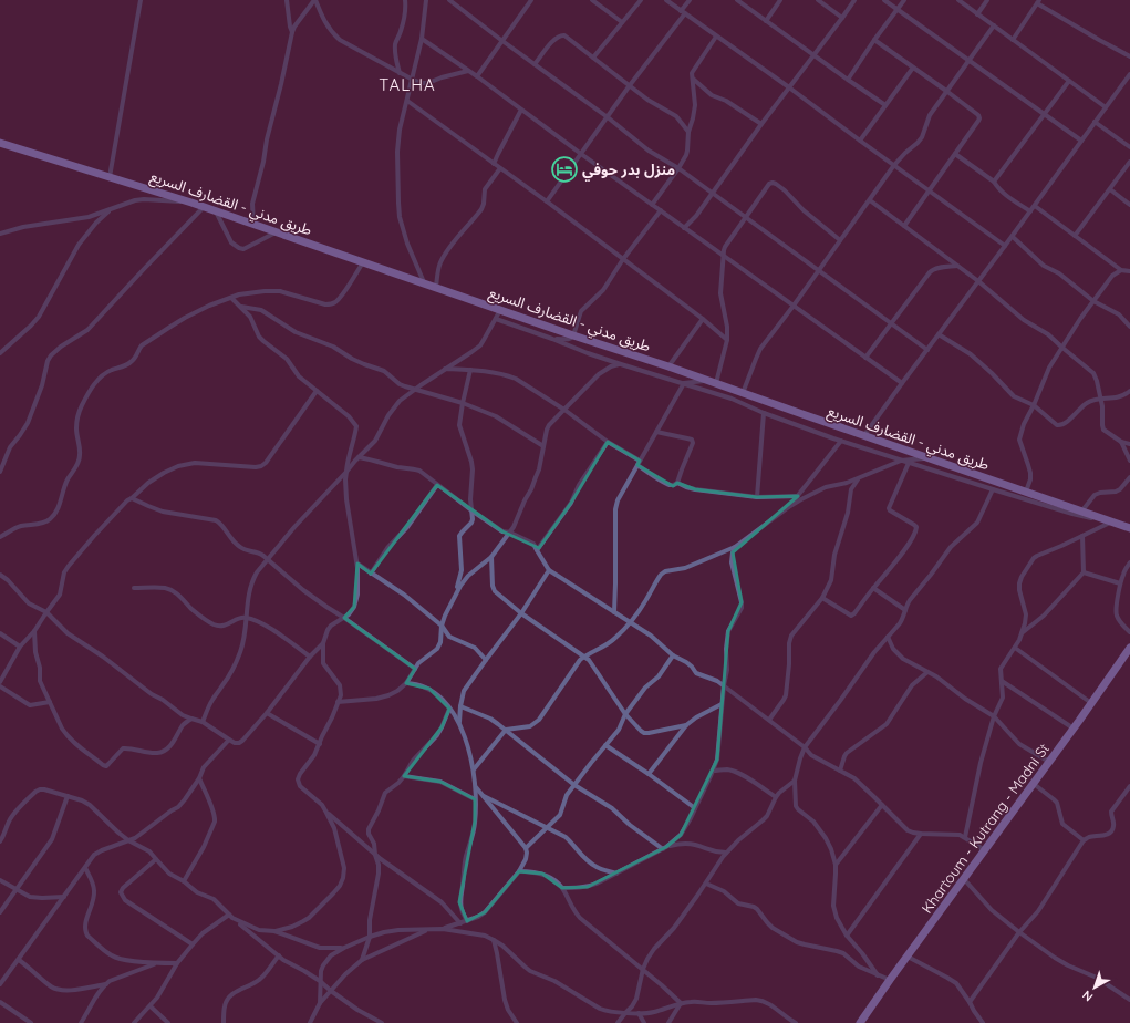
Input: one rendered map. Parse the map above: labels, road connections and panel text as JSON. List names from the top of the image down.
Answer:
{
  "streets": {
    "highway": ["طريق مدني - القضارف السريع", "Khartoum - Kutrang - Madni St"]
  },
  "districts": ["TALHA"],
  "places": {
    "hotel": ["منزل بدر حوفي"]
  },
  "north": "bottom left"
}
